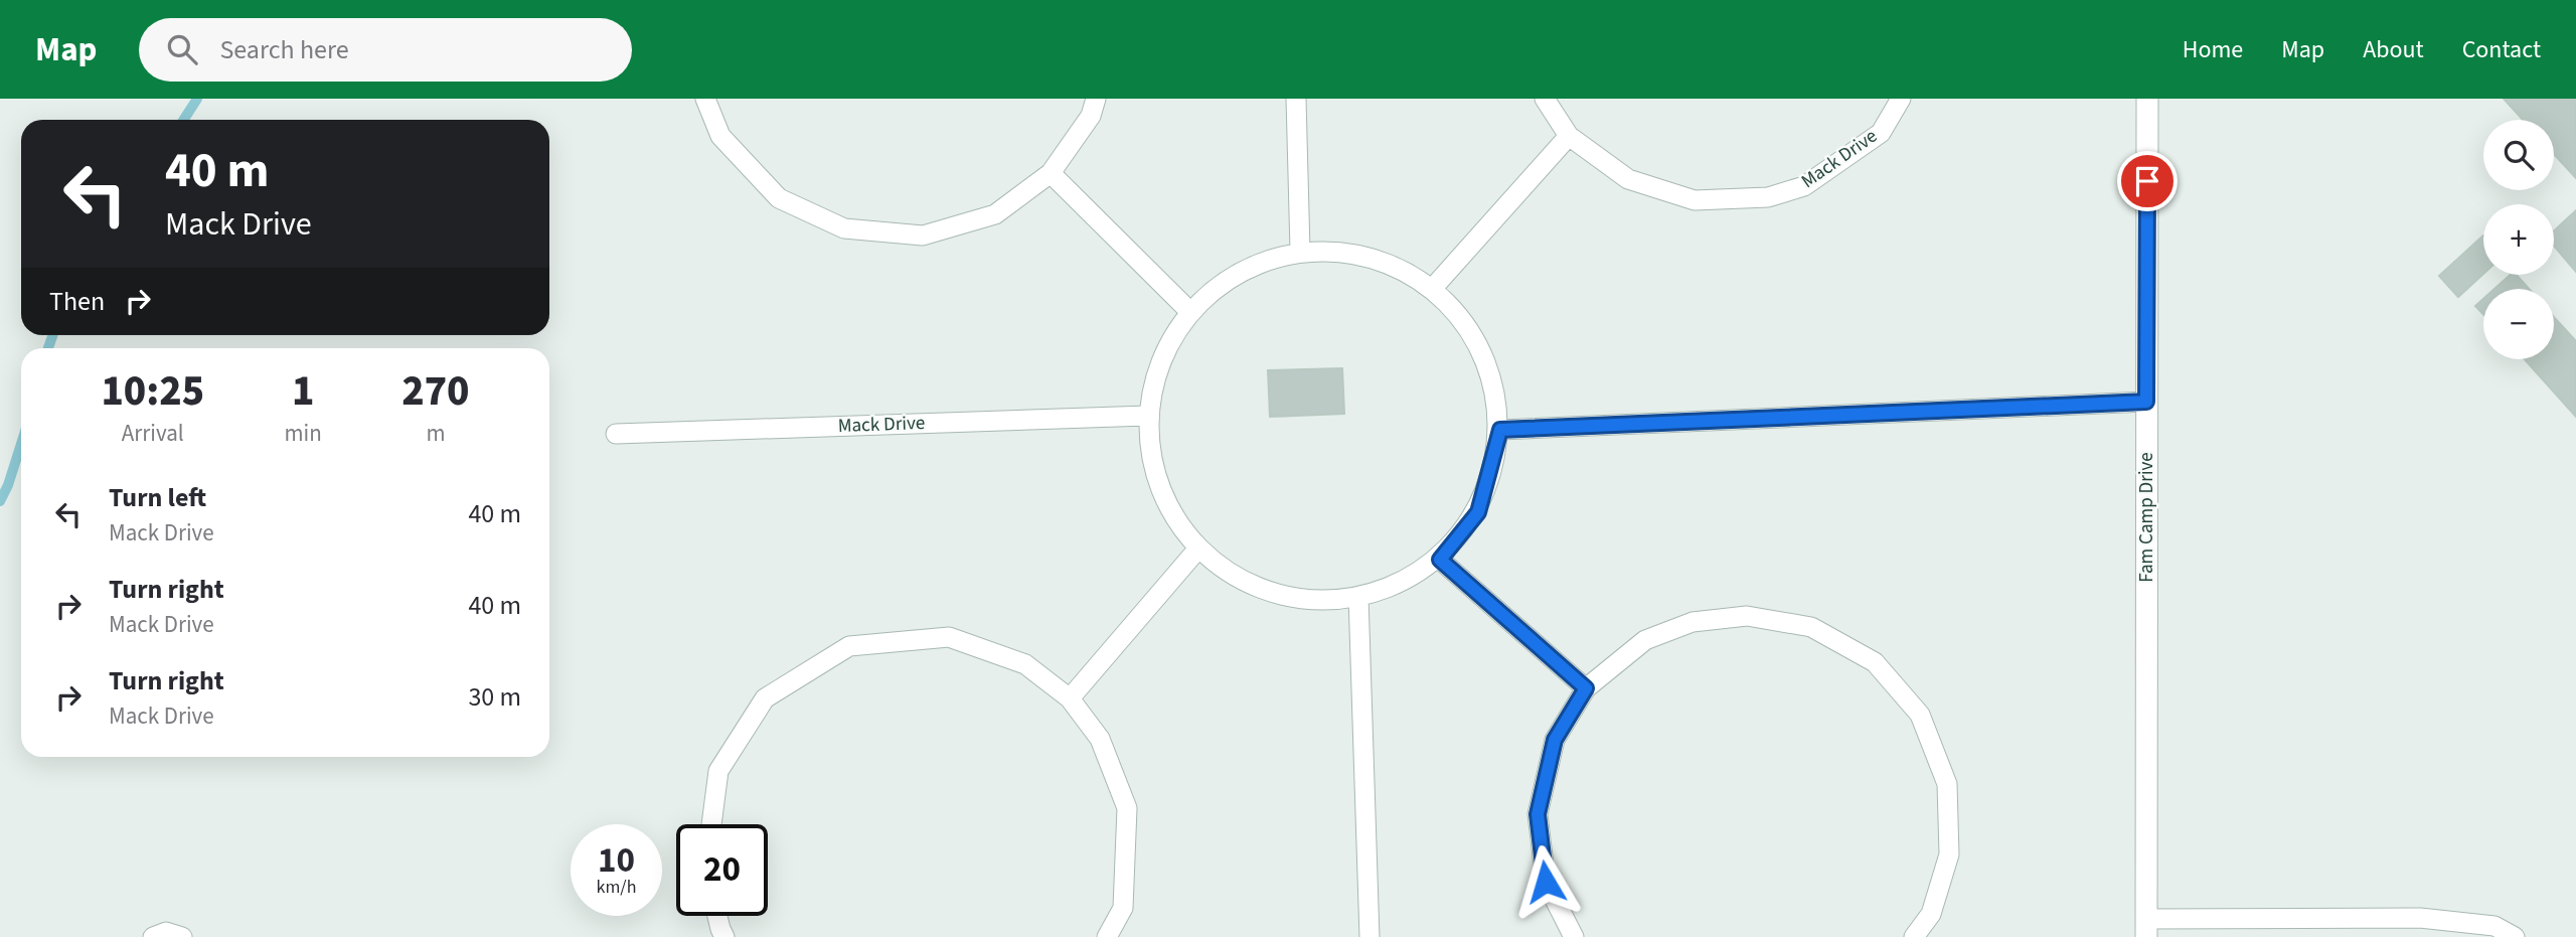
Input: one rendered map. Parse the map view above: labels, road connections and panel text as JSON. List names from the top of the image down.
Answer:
{
  "streets": {
    "street": ["Fam Camp Drive"],
    "lane": ["Mack Drive"]
  },
  "page": {
    "header": "Map",
    "search": "Search here",
    "nav": [
      "Home",
      "Map",
      "About",
      "Contact"
    ],
    "map_buttons": ["+", "−"],
    "turn": ["40 m", "Mack Drive"],
    "then": "Then",
    "eta": [
      "10:25",
      "Arrival",
      "1",
      "min",
      "270",
      "m"
    ],
    "list": [
      {
        "name": "Turn left",
        "note": "Mack Drive",
        "value": "40 m"
      },
      {
        "name": "Turn right",
        "note": "Mack Drive",
        "value": "40 m"
      },
      {
        "name": "Turn right",
        "note": "Mack Drive",
        "value": "30 m"
      }
    ],
    "speed": "10 km/h",
    "limit": "20"
  }
}
